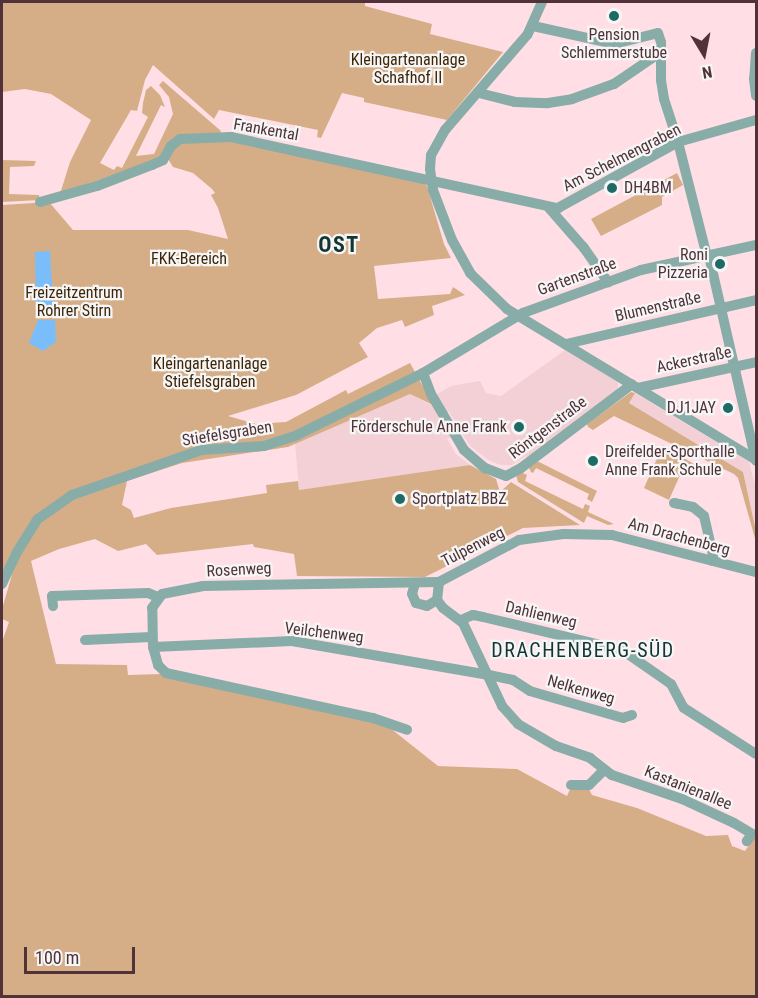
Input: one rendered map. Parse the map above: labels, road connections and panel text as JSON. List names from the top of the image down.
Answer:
{
  "streets": {
    "street": [
      "Frankental",
      "Am Schelmengraben",
      "Gartenstraße",
      "Blumenstraße",
      "Ackerstraße",
      "Röntgenstraße",
      "Stiefelsgraben",
      "Am Drachenberg",
      "Tulpenweg",
      "Rosenweg",
      "Dahlienweg",
      "Veilchenweg",
      "Nelkenweg",
      "Kastanienallee"
    ]
  },
  "crossings": [
    ["Frankental", "Am Schelmengraben"],
    ["Gartenstraße", "Röntgenstraße"],
    ["Gartenstraße", "Stiefelsgraben"],
    ["Ackerstraße", "Röntgenstraße"],
    ["Röntgenstraße", "Stiefelsgraben"],
    ["Am Drachenberg", "Tulpenweg"],
    ["Tulpenweg", "Rosenweg"],
    ["Dahlienweg", "Kastanienallee"],
    ["Veilchenweg", "Nelkenweg"],
    ["Veilchenweg", "Kastanienallee"],
    ["Nelkenweg", "Kastanienallee"]
  ],
  "districts": ["OST", "DRACHENBERG-SÜD"],
  "parks": [
    "Kleingartenanlage Schafhof II",
    "FKK-Bereich",
    "Freizeitzentrum Rohrer Stirn",
    "Kleingartenanlage Stiefelsgraben"
  ],
  "places": [
    "Pension Schlemmerstube",
    "DH4BM",
    "Roni Pizzeria",
    "DJ1JAY",
    "Förderschule Anne Frank",
    "Dreifelder-Sporthalle Anne Frank Schule",
    "Sportplatz BBZ"
  ],
  "scale_bar": "100 m",
  "north": "bottom"
}
